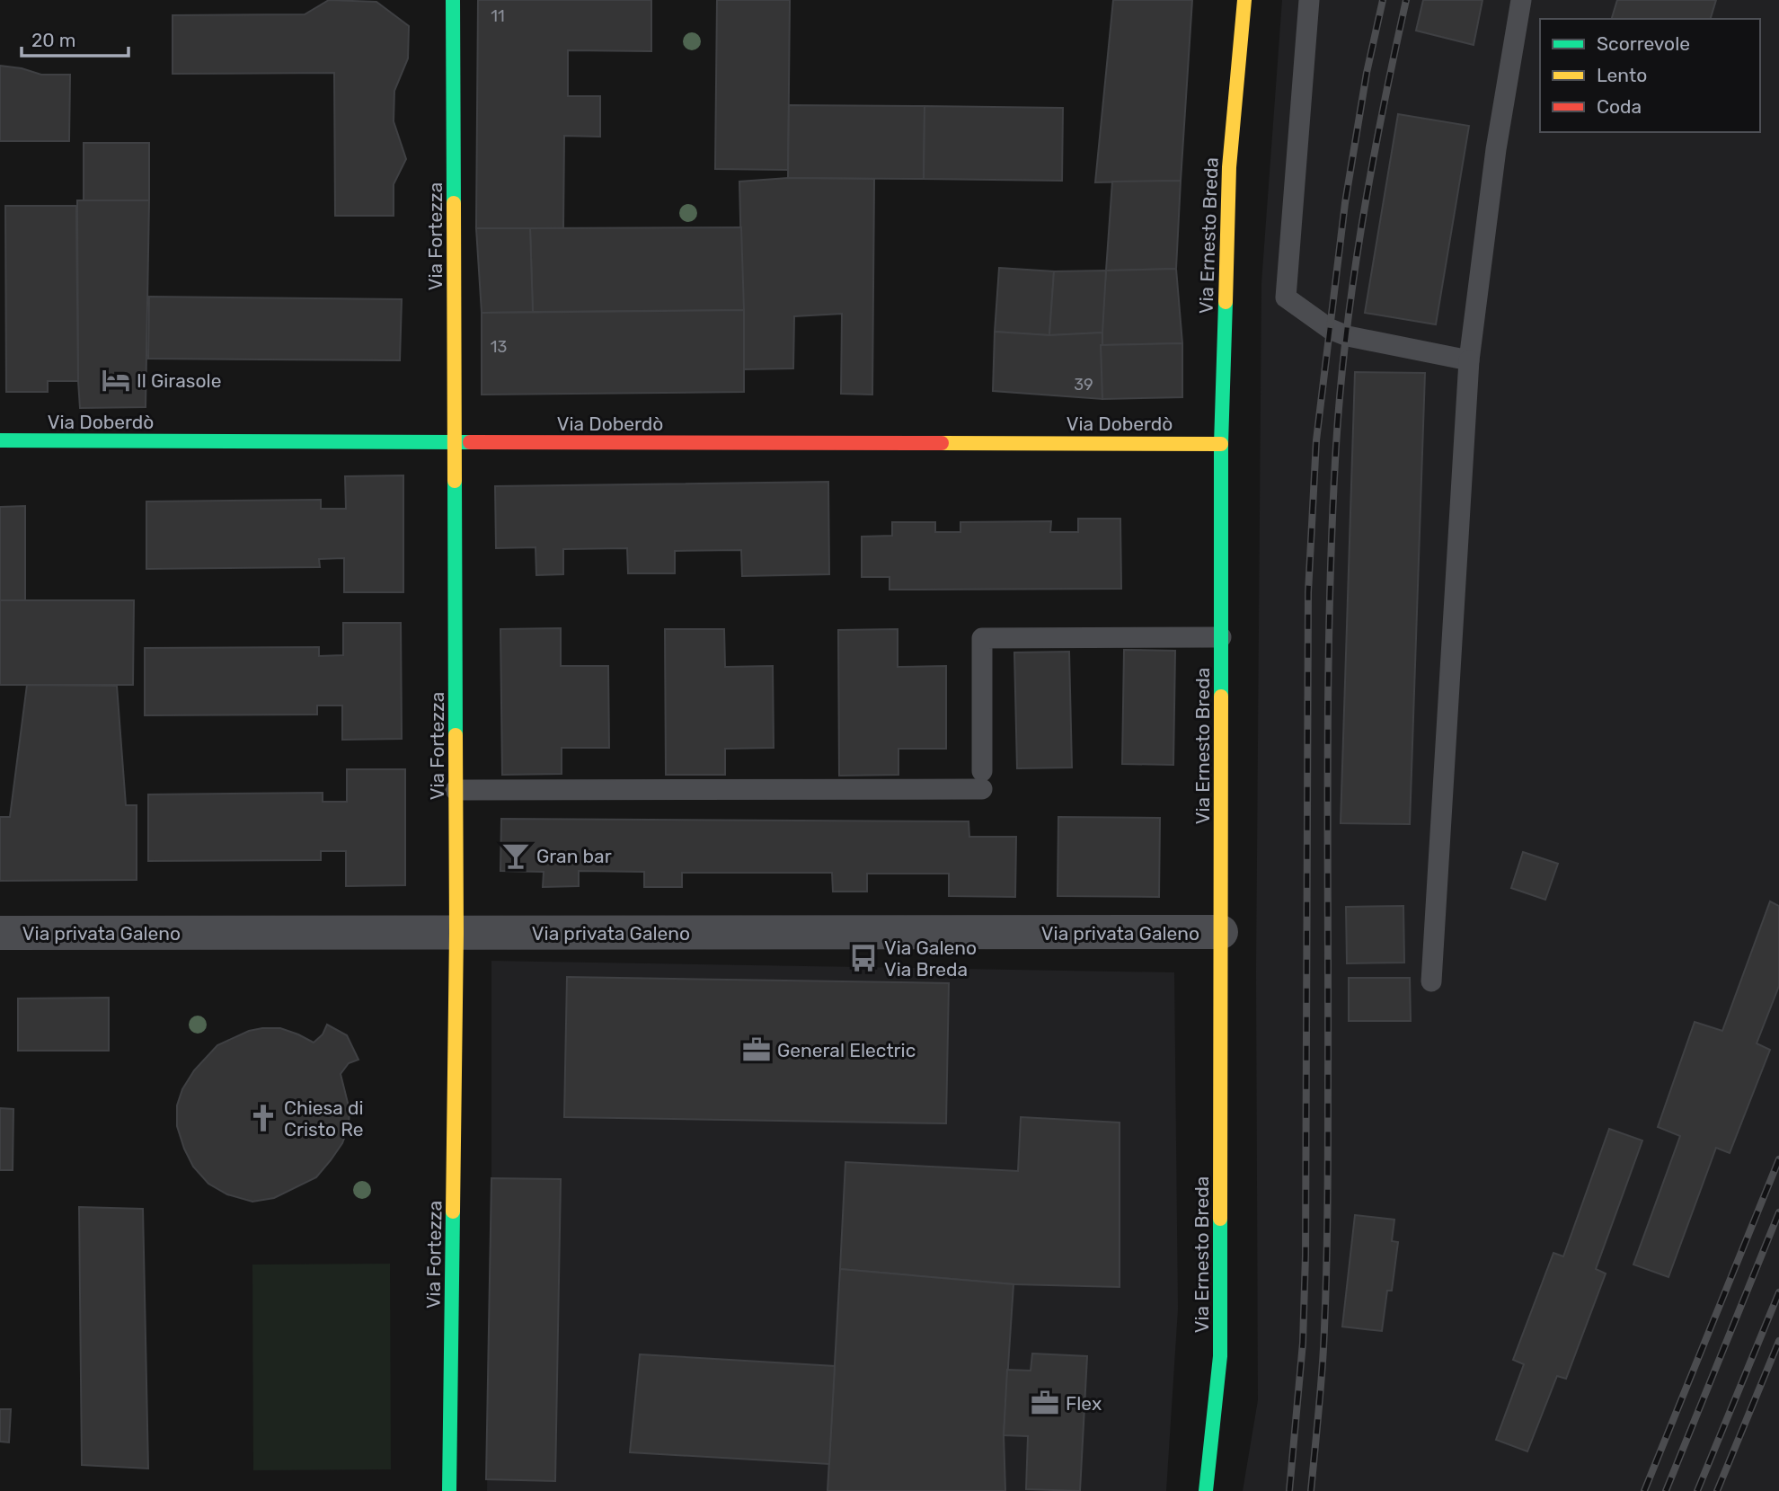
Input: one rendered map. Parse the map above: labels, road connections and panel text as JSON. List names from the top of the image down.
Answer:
{
  "streets": {
    "street": [
      "Via Ernesto Breda",
      "Via Fortezza",
      "Via Doberdò",
      "Via privata Galeno"
    ]
  },
  "crossings": [
    ["Via Ernesto Breda", "Via Doberdò"],
    ["Via Ernesto Breda", "Via privata Galeno"],
    ["Via Fortezza", "Via Doberdò"],
    ["Via Fortezza", "Via privata Galeno"]
  ],
  "places": {
    "hotel": ["Il Girasole"],
    "bar": ["Gran bar"],
    "bus stop": ["Via Galeno Via Breda"],
    "office": ["General Electric", "Flex"],
    "church": ["Chiesa di Cristo Re"]
  },
  "house_numbers": ["11", "13", "39"],
  "legend": ["Scorrevole", "Lento", "Coda"],
  "scale_bar": "20 m"
}
